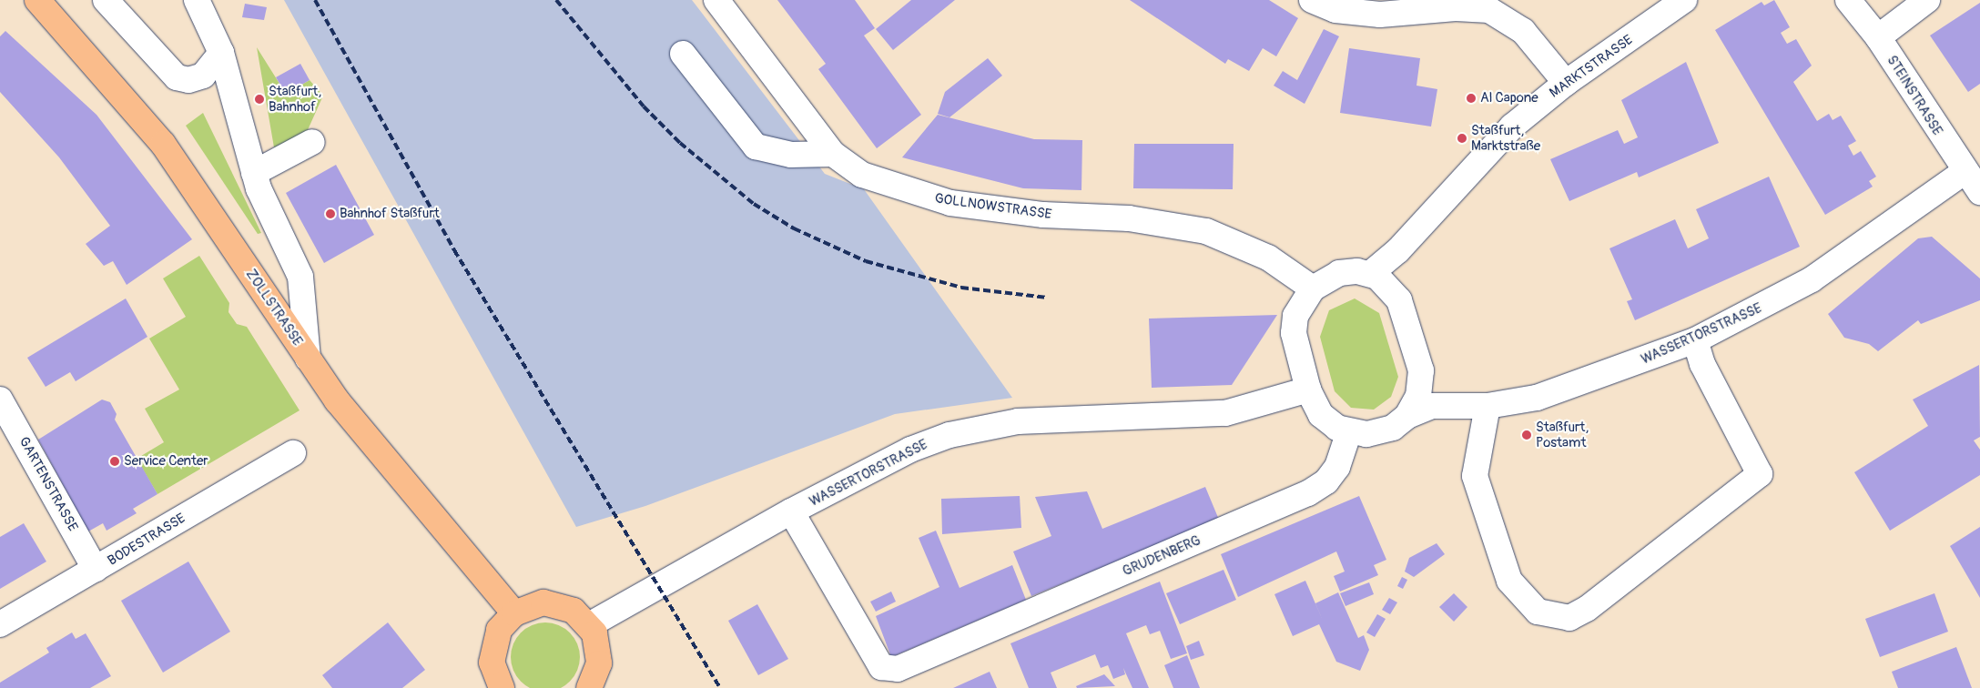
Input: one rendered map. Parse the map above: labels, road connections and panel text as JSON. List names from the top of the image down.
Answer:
{
  "streets": {
    "main road": ["ZOLLSTRASSE"],
    "street": [
      "MARKTSTRASSE",
      "STEINSTRASSE",
      "GOLLNOWSTRASSE",
      "WASSERTORSTRASSE",
      "GARTENSTRASSE",
      "BODESTRASSE",
      "GRUDENBERG"
    ]
  },
  "crossings": [
    ["MARKTSTRASSE", "GOLLNOWSTRASSE"],
    ["MARKTSTRASSE", "WASSERTORSTRASSE"],
    ["MARKTSTRASSE", "GRUDENBERG"],
    ["STEINSTRASSE", "WASSERTORSTRASSE"],
    ["GOLLNOWSTRASSE", "WASSERTORSTRASSE"],
    ["GOLLNOWSTRASSE", "GRUDENBERG"],
    ["WASSERTORSTRASSE", "GRUDENBERG"],
    ["GARTENSTRASSE", "BODESTRASSE"]
  ],
  "places": [
    "Al Capone",
    "Staßfurt, Bahnhof",
    "Staßfurt, Marktstraße",
    "Bahnhof Staßfurt",
    "Staßfurt, Postamt",
    "Service Center"
  ]
}
